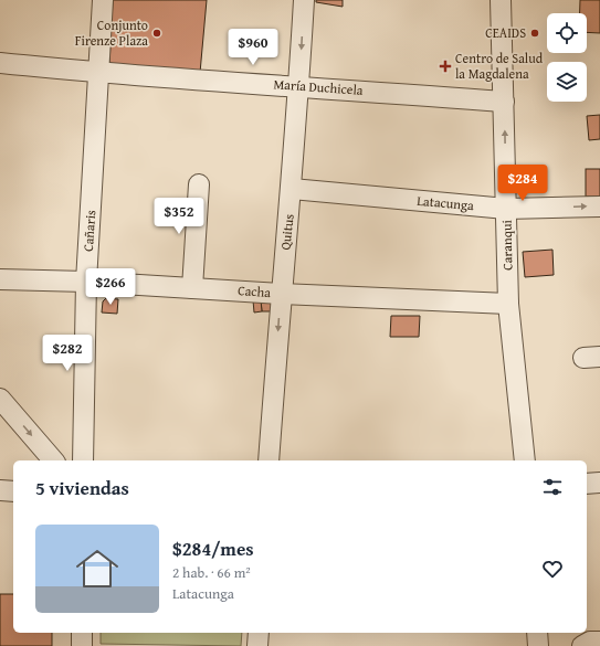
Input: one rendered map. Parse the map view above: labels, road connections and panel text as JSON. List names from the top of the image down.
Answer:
{
  "streets": {
    "street": [
      "María Duchicela",
      "Latacunga",
      "Cañaris",
      "Quitus",
      "Caranqui",
      "Cacha"
    ]
  },
  "crossings": [
    ["María Duchicela", "Cañaris"],
    ["María Duchicela", "Quitus"],
    ["María Duchicela", "Caranqui"],
    ["Latacunga", "Quitus"],
    ["Latacunga", "Caranqui"],
    ["Cañaris", "Cacha"],
    ["Quitus", "Cacha"],
    ["Caranqui", "Cacha"]
  ],
  "one_way": ["Quitus"],
  "places": {
    "other": ["Conjunto Firenze Plaza", "CEAIDS"],
    "health": ["Centro de Salud la Magdalena"]
  },
  "page": {
    "price": [
      "$960",
      "$284",
      "$352",
      "$266",
      "$282"
    ],
    "heading": "5 viviendas",
    "list": [
      {
        "name": "$284/mes",
        "note": "2 hab. · 66 m² · Latacunga"
      }
    ]
  }
}
